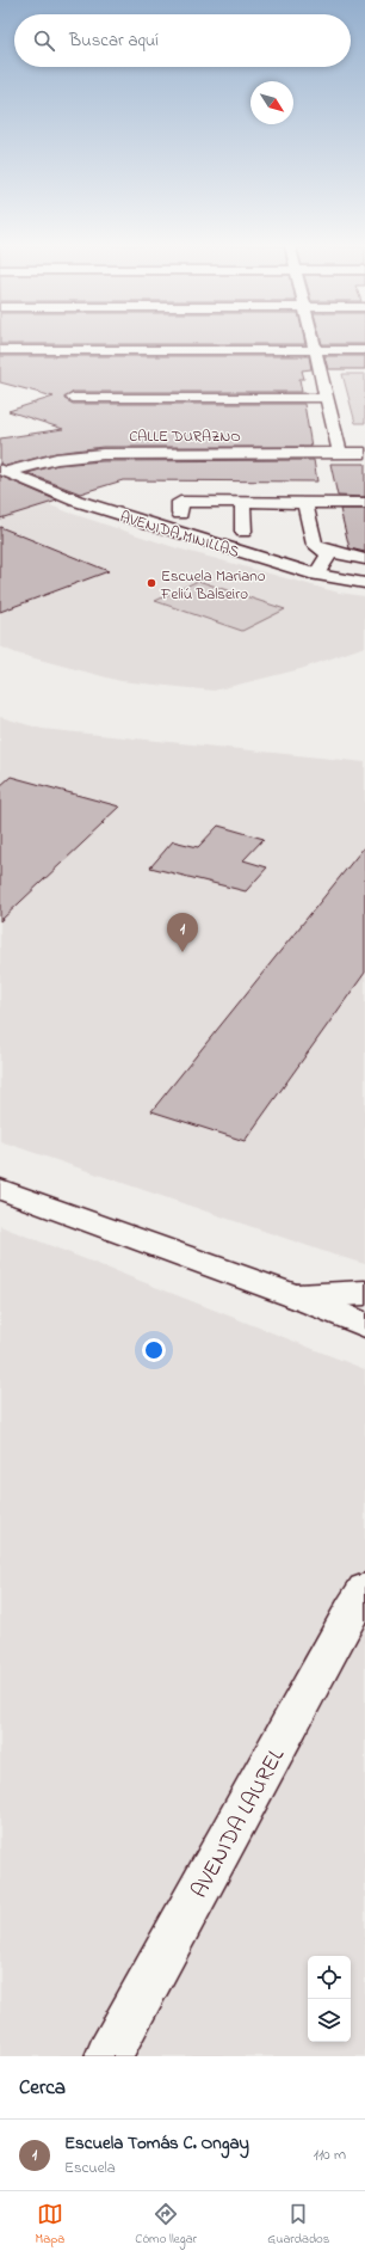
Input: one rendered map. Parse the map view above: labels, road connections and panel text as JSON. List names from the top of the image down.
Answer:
{
  "streets": {
    "street": ["CALLE DURAZNO", "AVENIDA MINILLAS", "AVENIDA LAUREL"]
  },
  "crossings": [
    ["CALLE DURAZNO", "AVENIDA MINILLAS"]
  ],
  "places": ["Escuela Mariano Feliú Balseiro"],
  "north": "bottom right",
  "page": {
    "search": "Buscar aquí",
    "pins": "1",
    "heading": "Cerca",
    "list": [
      {
        "mark": "1",
        "name": "Escuela Tomás C. Ongay",
        "note": "Escuela",
        "value": "110 m"
      }
    ],
    "nav": ["Mapa", "Cómo llegar", "Guardados"]
  }
}
